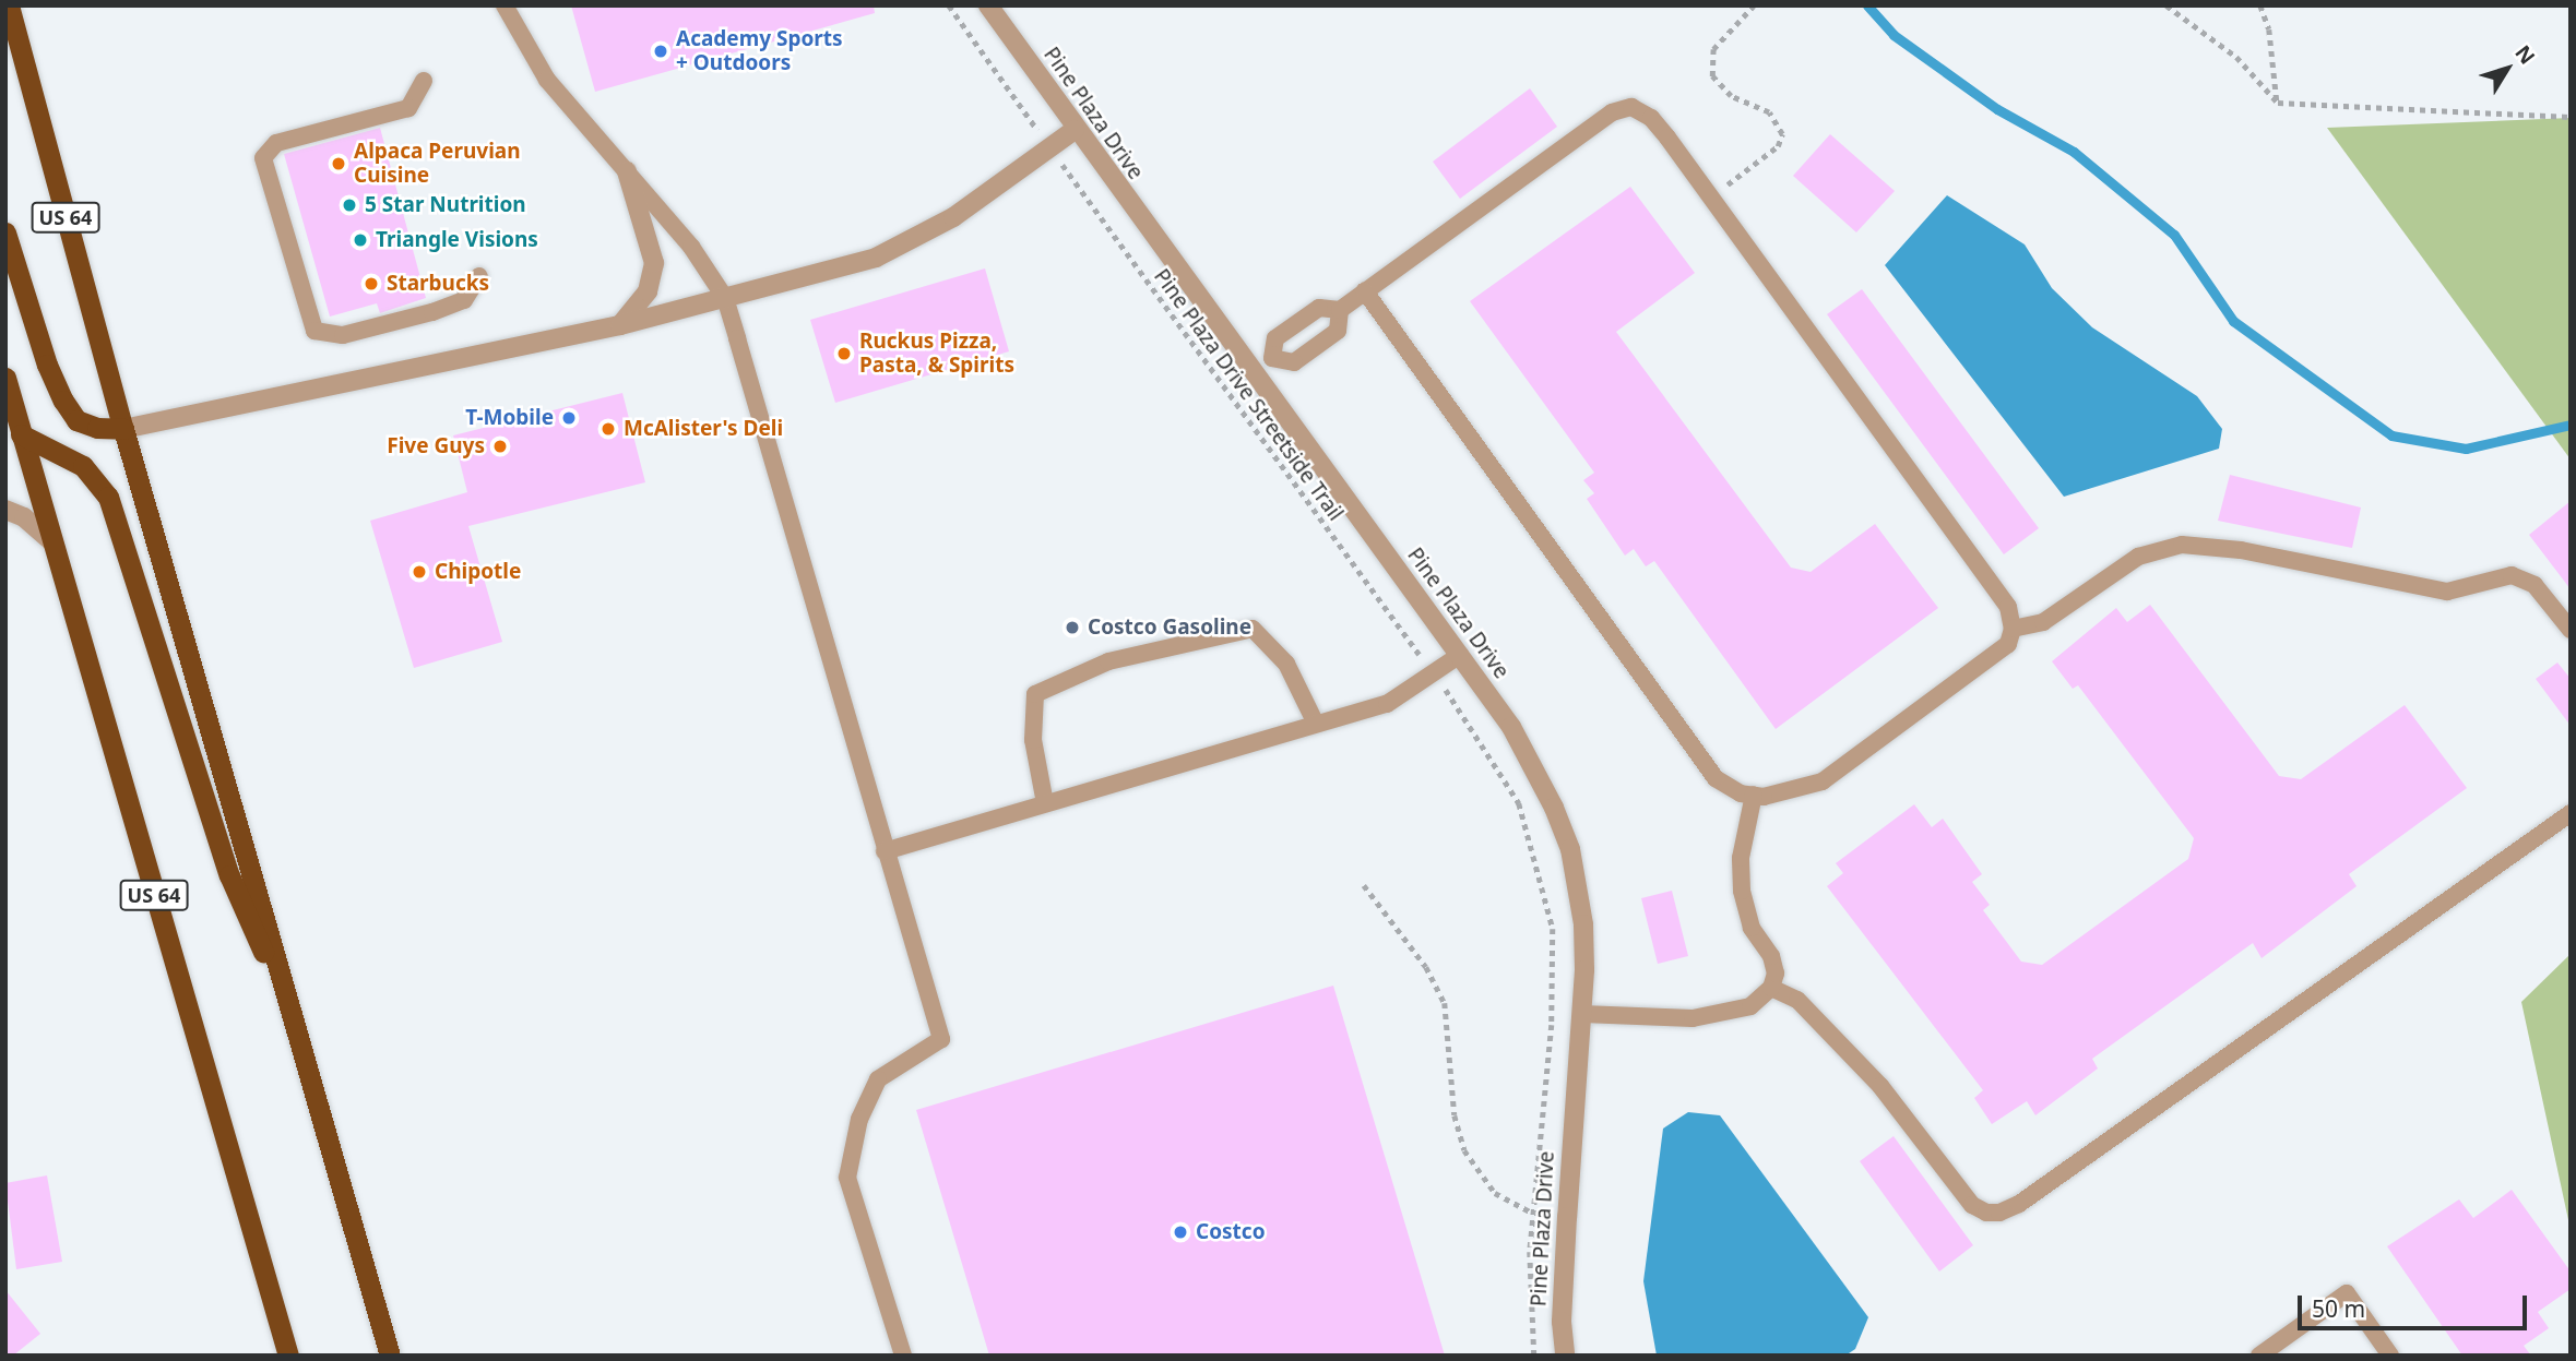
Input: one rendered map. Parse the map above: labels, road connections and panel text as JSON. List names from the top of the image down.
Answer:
{
  "streets": {
    "highway": ["US 64"],
    "street": ["Pine Plaza Drive"],
    "path": ["Pine Plaza Drive Streetside Trail"]
  },
  "places": [
    "Academy Sports + Outdoors",
    "Alpaca Peruvian Cuisine",
    "5 Star Nutrition",
    "Triangle Visions",
    "Starbucks",
    "Ruckus Pizza, Pasta, & Spirits",
    "T-Mobile",
    "McAlister's Deli",
    "Five Guys",
    "Chipotle",
    "Costco Gasoline",
    "Costco"
  ],
  "scale_bar": "50 m",
  "north": "top right"
}
